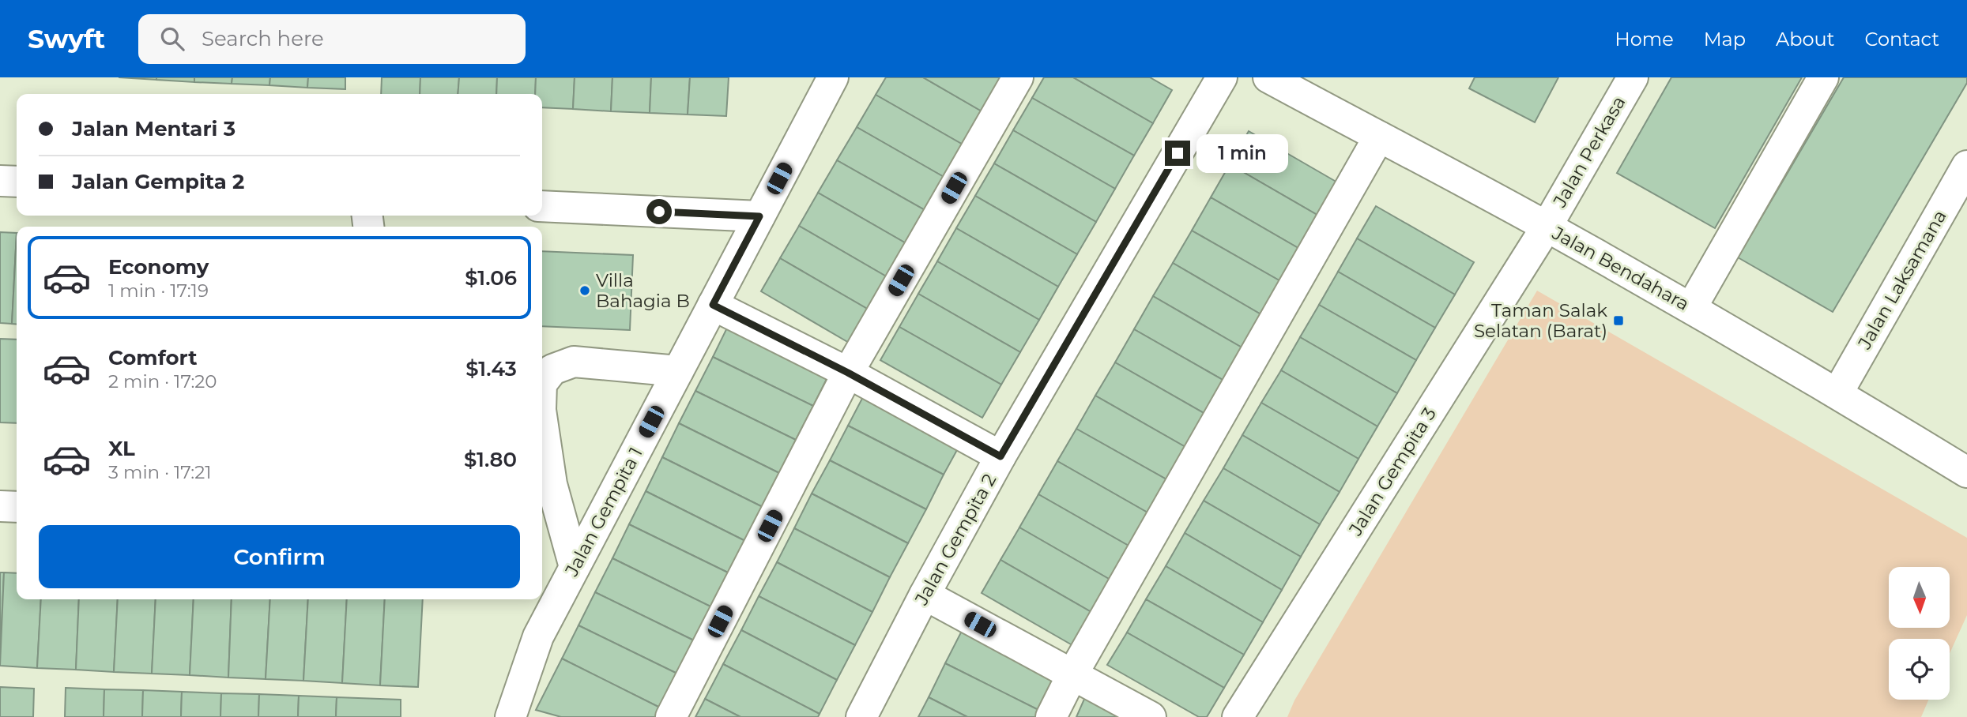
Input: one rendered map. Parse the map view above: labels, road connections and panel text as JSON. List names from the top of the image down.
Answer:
{
  "streets": {
    "street": [
      "Jalan Perkasa",
      "Jalan Bendahara",
      "Jalan Laksamana",
      "Jalan Gempita 3",
      "Jalan Gempita 1",
      "Jalan Gempita 2"
    ]
  },
  "crossings": [
    ["Jalan Perkasa", "Jalan Bendahara"],
    ["Jalan Perkasa", "Jalan Gempita 3"],
    ["Jalan Bendahara", "Jalan Laksamana"],
    ["Jalan Bendahara", "Jalan Gempita 3"]
  ],
  "places": {
    "other": ["Villa Bahagia B"],
    "transit": ["Taman Salak Selatan (Barat)"]
  },
  "north": "bottom",
  "page": {
    "header": "Swyft",
    "search": "Search here",
    "nav": [
      "Home",
      "Map",
      "About",
      "Contact"
    ],
    "banner": ["Jalan Mentari 3", "Jalan Gempita 2"],
    "bubble": "1 min",
    "list": [
      {
        "name": "Economy",
        "note": "1 min · 17:19",
        "value": "$1.06"
      },
      {
        "name": "Comfort",
        "note": "2 min · 17:20",
        "value": "$1.43"
      },
      {
        "name": "XL",
        "note": "3 min · 17:21",
        "value": "$1.80"
      }
    ],
    "buttons": "Confirm"
  }
}
